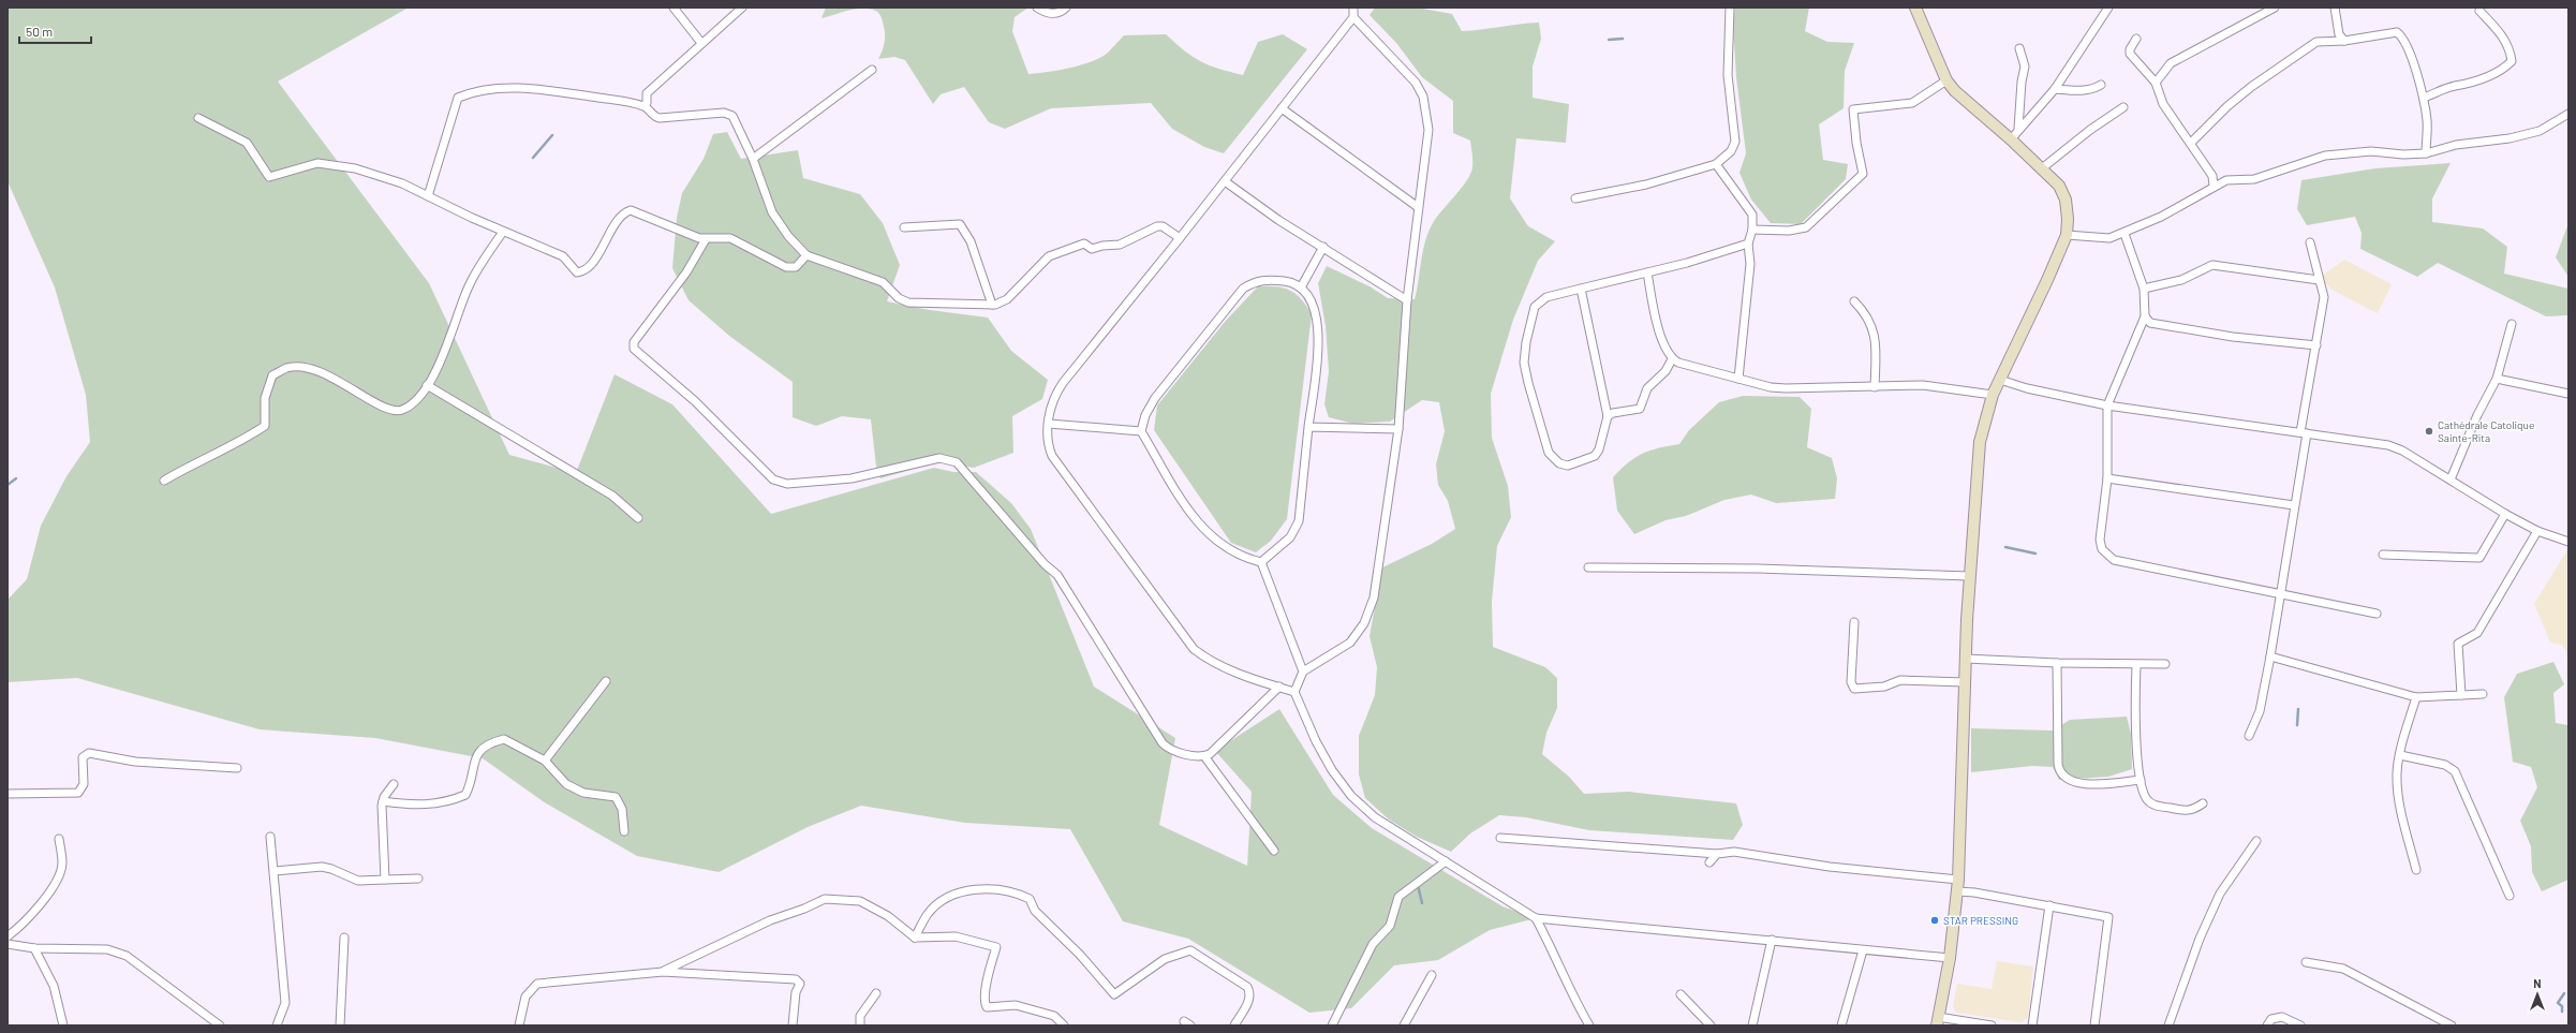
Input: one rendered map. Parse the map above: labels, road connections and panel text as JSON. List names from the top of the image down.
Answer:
{
  "places": ["Cathédrale Catolique Sainte-Rita", "STAR PRESSING"],
  "scale_bar": "50 m",
  "north": "top"
}
